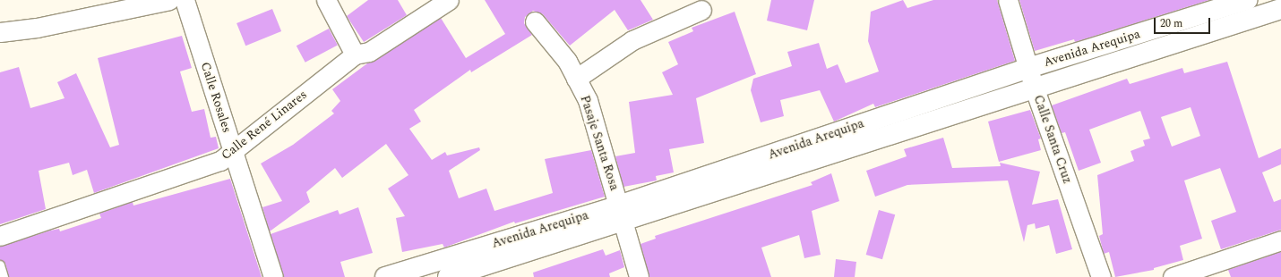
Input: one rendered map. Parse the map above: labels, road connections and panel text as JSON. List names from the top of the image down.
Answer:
{
  "streets": {
    "street": [
      "Avenida Arequipa",
      "Calle Rosales",
      "Calle René Linares",
      "Calle Santa Cruz",
      "Pasaje Santa Rosa"
    ]
  },
  "crossings": [
    ["Avenida Arequipa", "Calle Santa Cruz"],
    ["Avenida Arequipa", "Pasaje Santa Rosa"],
    ["Calle Rosales", "Calle René Linares"]
  ],
  "scale_bar": "20 m"
}
